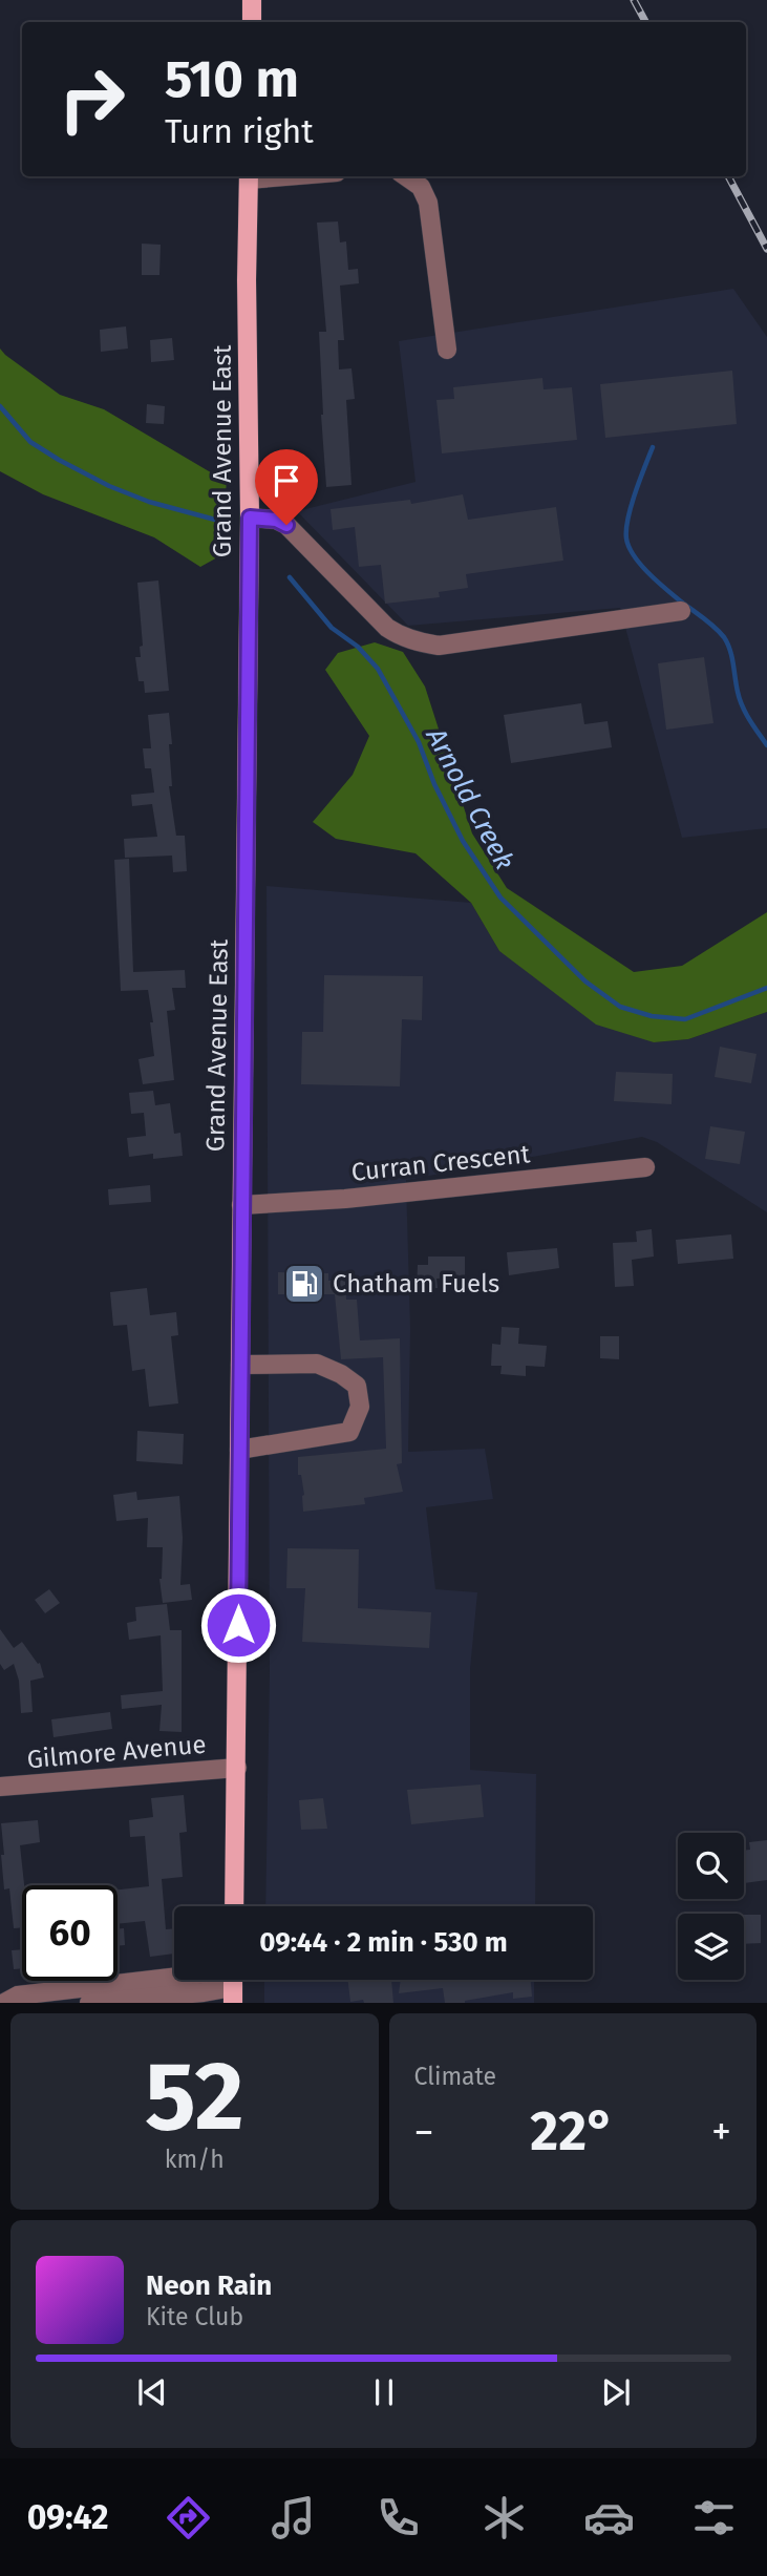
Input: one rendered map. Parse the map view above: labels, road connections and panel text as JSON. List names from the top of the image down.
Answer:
{
  "streets": {
    "main road": ["Grand Avenue East"],
    "street": ["Curran Crescent", "Gilmore Avenue"]
  },
  "crossings": [
    ["Grand Avenue East", "Curran Crescent"],
    ["Grand Avenue East", "Gilmore Avenue"]
  ],
  "water": ["Arnold Creek"],
  "places": {
    "fuel station": ["Chatham Fuels"]
  },
  "page": {
    "turn": ["510 m", "Turn right"],
    "limit": "60",
    "trip": "09:44 · 2 min · 530 m",
    "tile": [
      ["52", "km/h"],
      "Climate"
    ],
    "heat": ["−", "22°", "+"],
    "song": ["Neon Rain", "Kite Club"],
    "tabs": "09:42"
  }
}
